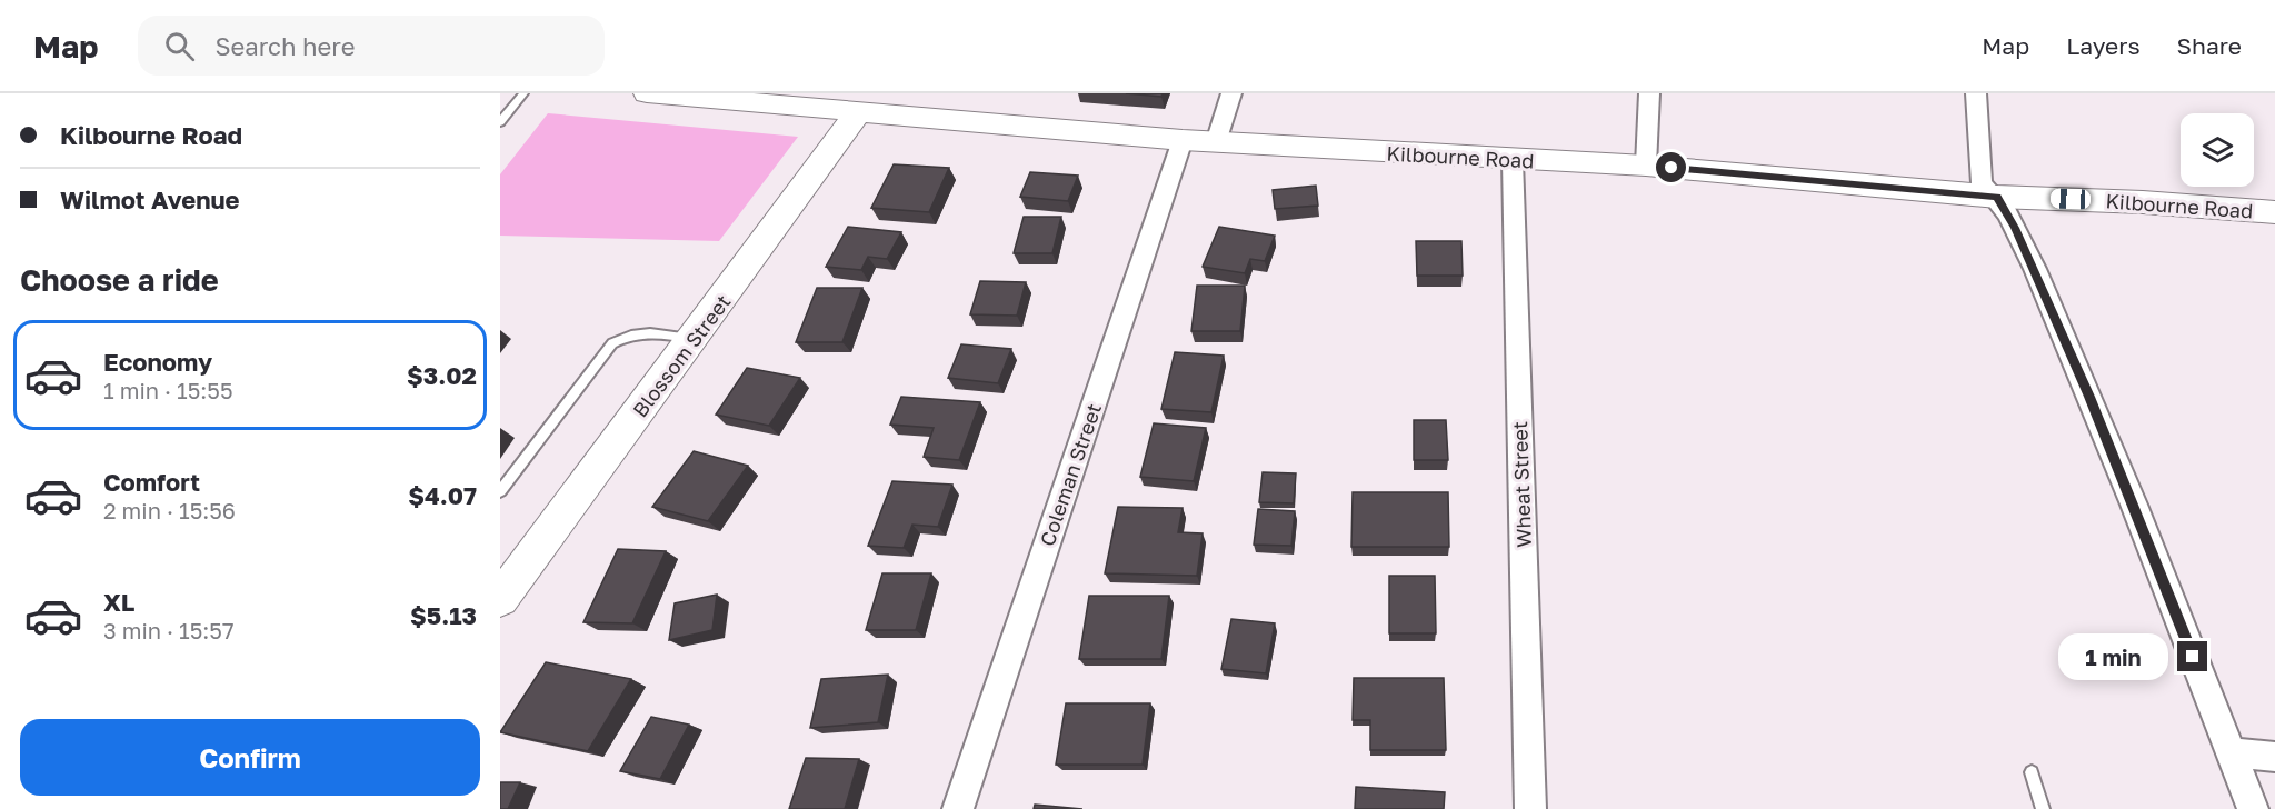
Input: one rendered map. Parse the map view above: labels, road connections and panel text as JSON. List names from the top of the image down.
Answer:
{
  "streets": {
    "street": [
      "Kilbourne Road",
      "Blossom Street",
      "Coleman Street",
      "Wheat Street"
    ]
  },
  "crossings": [
    ["Kilbourne Road", "Blossom Street"],
    ["Kilbourne Road", "Coleman Street"],
    ["Kilbourne Road", "Wheat Street"]
  ],
  "page": {
    "header": "Map",
    "search": "Search here",
    "nav": ["Map", "Layers", "Share"],
    "banner": ["Kilbourne Road", "Wilmot Avenue"],
    "heading": "Choose a ride",
    "list": [
      {
        "name": "Economy",
        "note": "1 min · 15:55",
        "value": "$3.02"
      },
      {
        "name": "Comfort",
        "note": "2 min · 15:56",
        "value": "$4.07"
      },
      {
        "name": "XL",
        "note": "3 min · 15:57",
        "value": "$5.13"
      }
    ],
    "bubble": "1 min",
    "buttons": "Confirm"
  }
}
